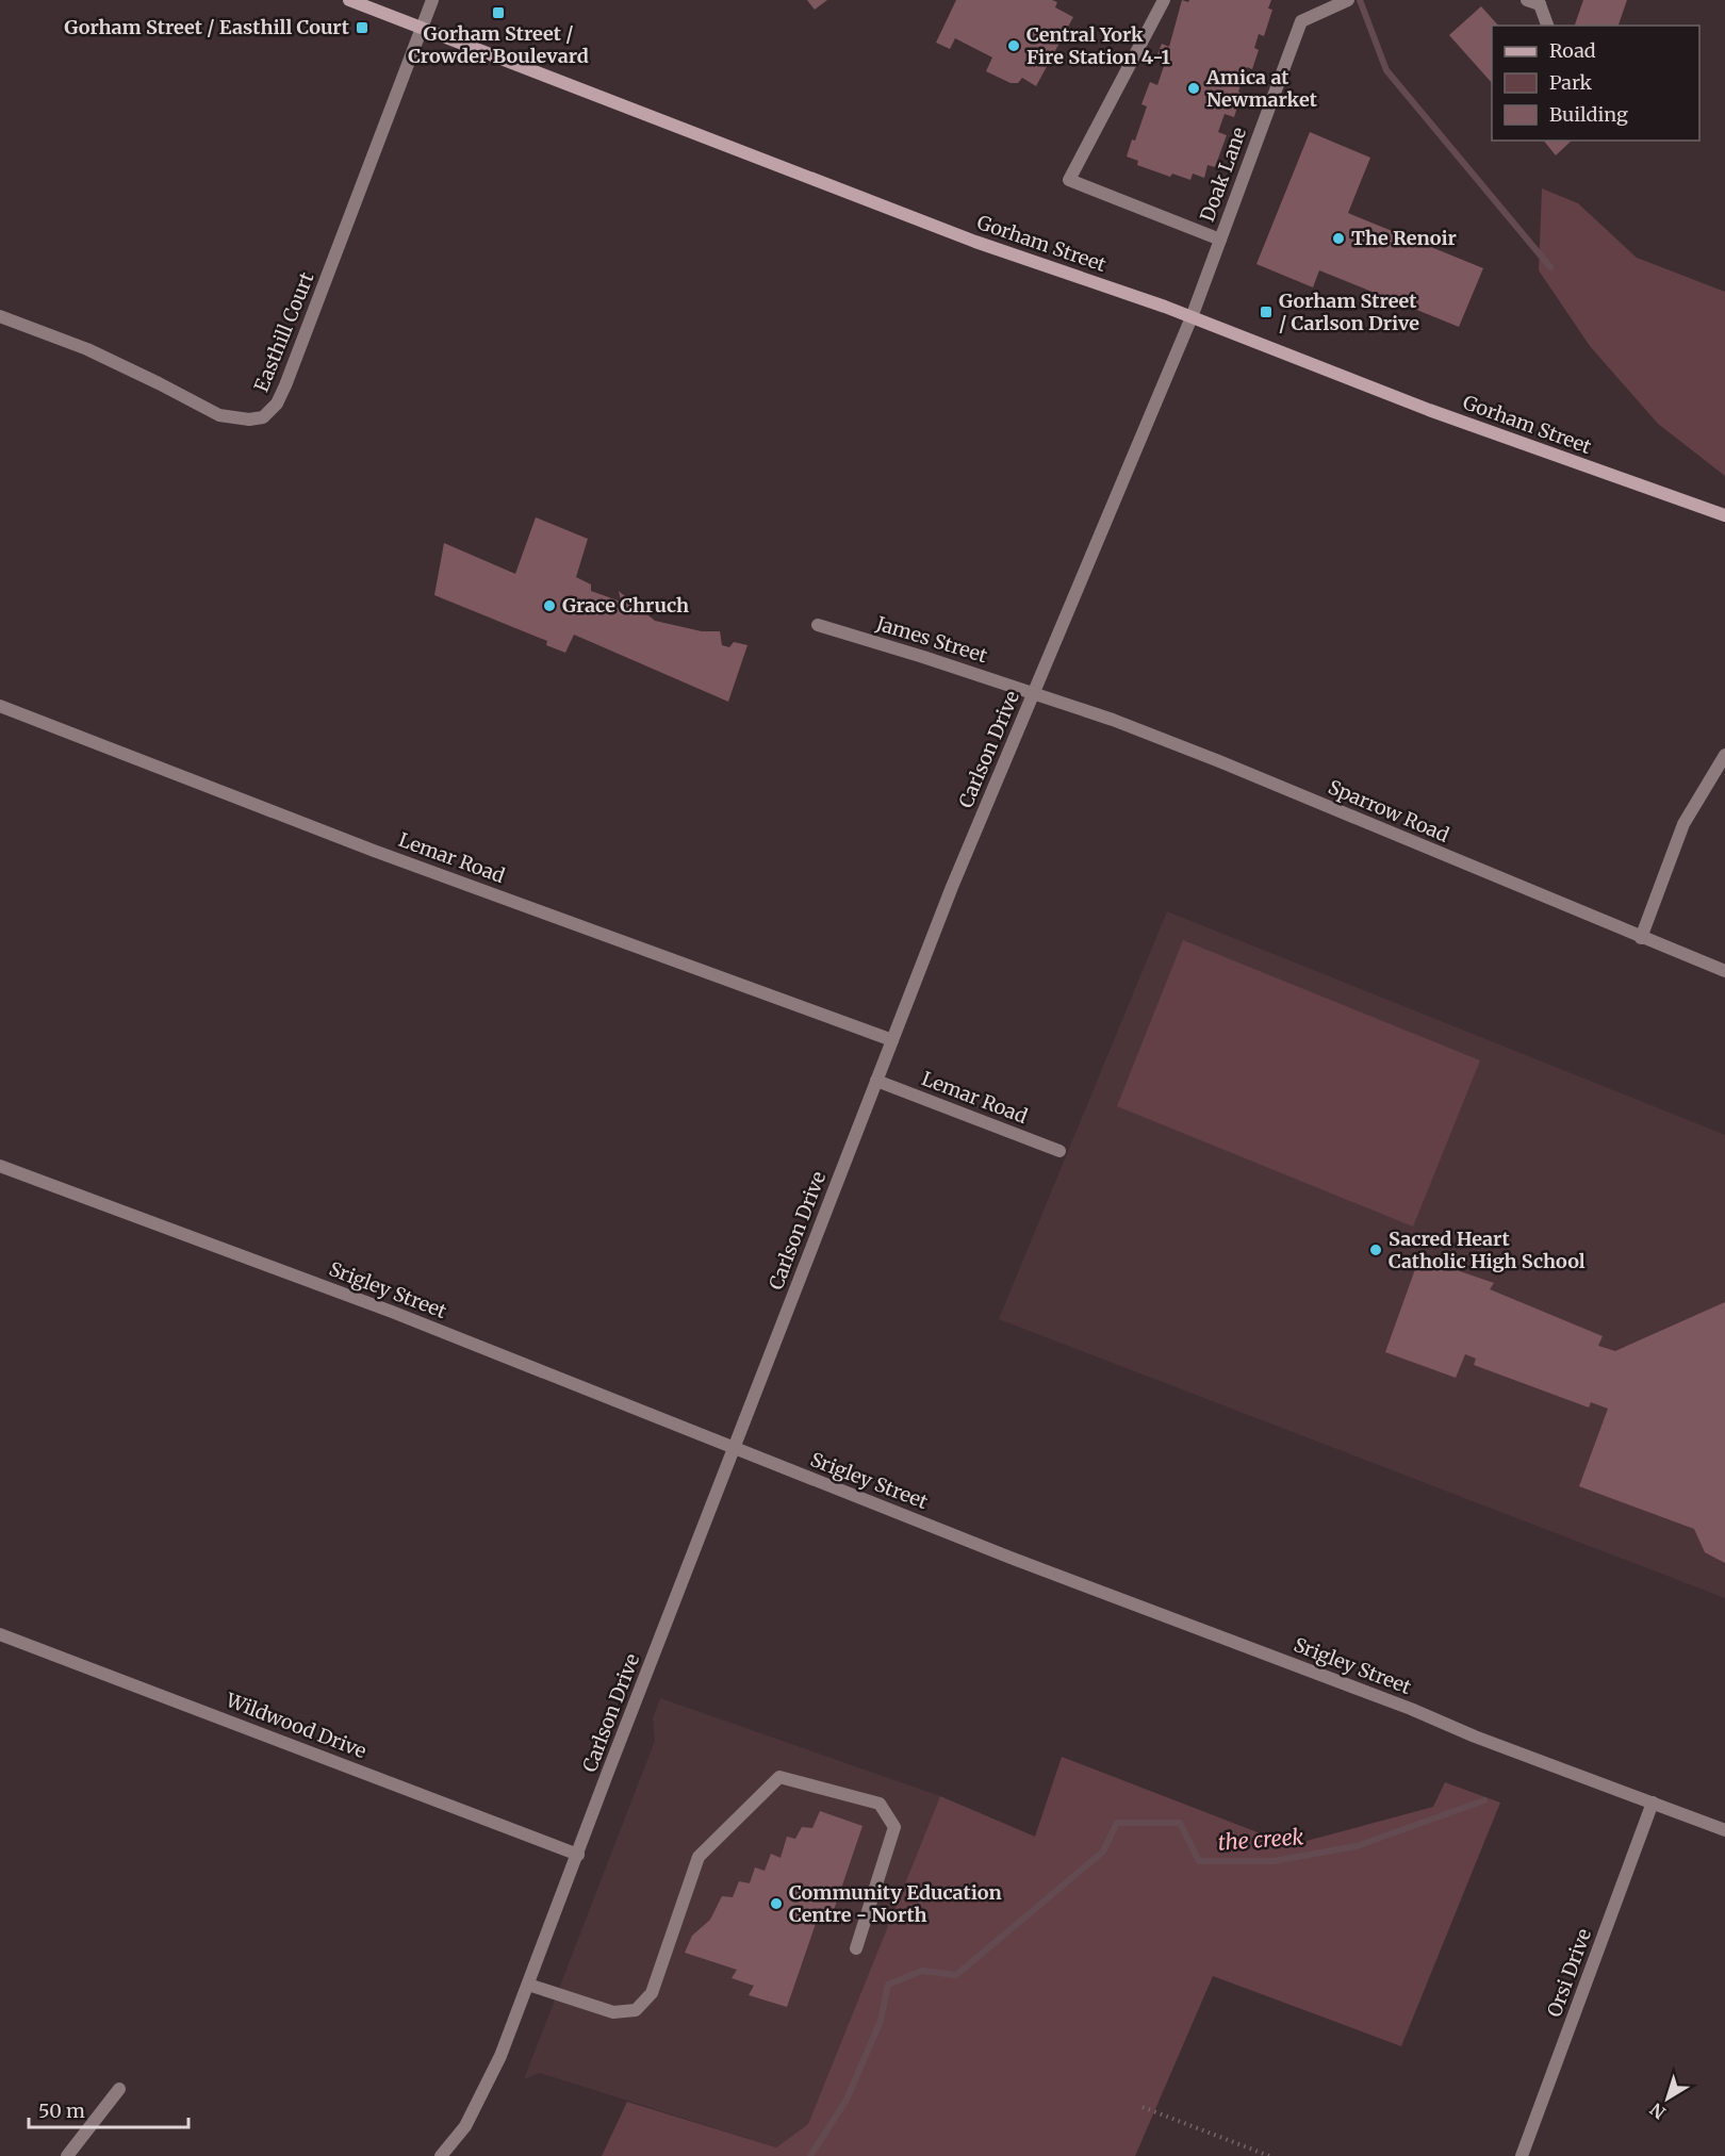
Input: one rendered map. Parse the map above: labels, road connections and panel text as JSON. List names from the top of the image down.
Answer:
{
  "streets": {
    "main road": ["Gorham Street"],
    "street": [
      "Doak Lane",
      "Easthill Court",
      "James Street",
      "Carlson Drive",
      "Sparrow Road",
      "Lemar Road",
      "Srigley Street",
      "Wildwood Drive",
      "Orsi Drive"
    ]
  },
  "crossings": [
    ["Doak Lane", "Gorham Street"],
    ["Doak Lane", "Carlson Drive"],
    ["Gorham Street", "Easthill Court"],
    ["Gorham Street", "Carlson Drive"],
    ["James Street", "Carlson Drive"],
    ["James Street", "Sparrow Road"],
    ["Carlson Drive", "Sparrow Road"],
    ["Carlson Drive", "Lemar Road"],
    ["Carlson Drive", "Srigley Street"],
    ["Carlson Drive", "Wildwood Drive"],
    ["Srigley Street", "Orsi Drive"]
  ],
  "water": ["the creek"],
  "places": {
    "transit": ["Gorham Street / Crowder Boulevard", "Gorham Street / Easthill Court", "Gorham Street / Carlson Drive"],
    "other": [
      "Central York Fire Station 4-1",
      "Amica at Newmarket",
      "The Renoir",
      "Grace Chruch",
      "Sacred Heart Catholic High School",
      "Community Education Centre - North"
    ]
  },
  "legend": ["Road", "Park", "Building"],
  "scale_bar": "50 m",
  "north": "bottom left"
}
